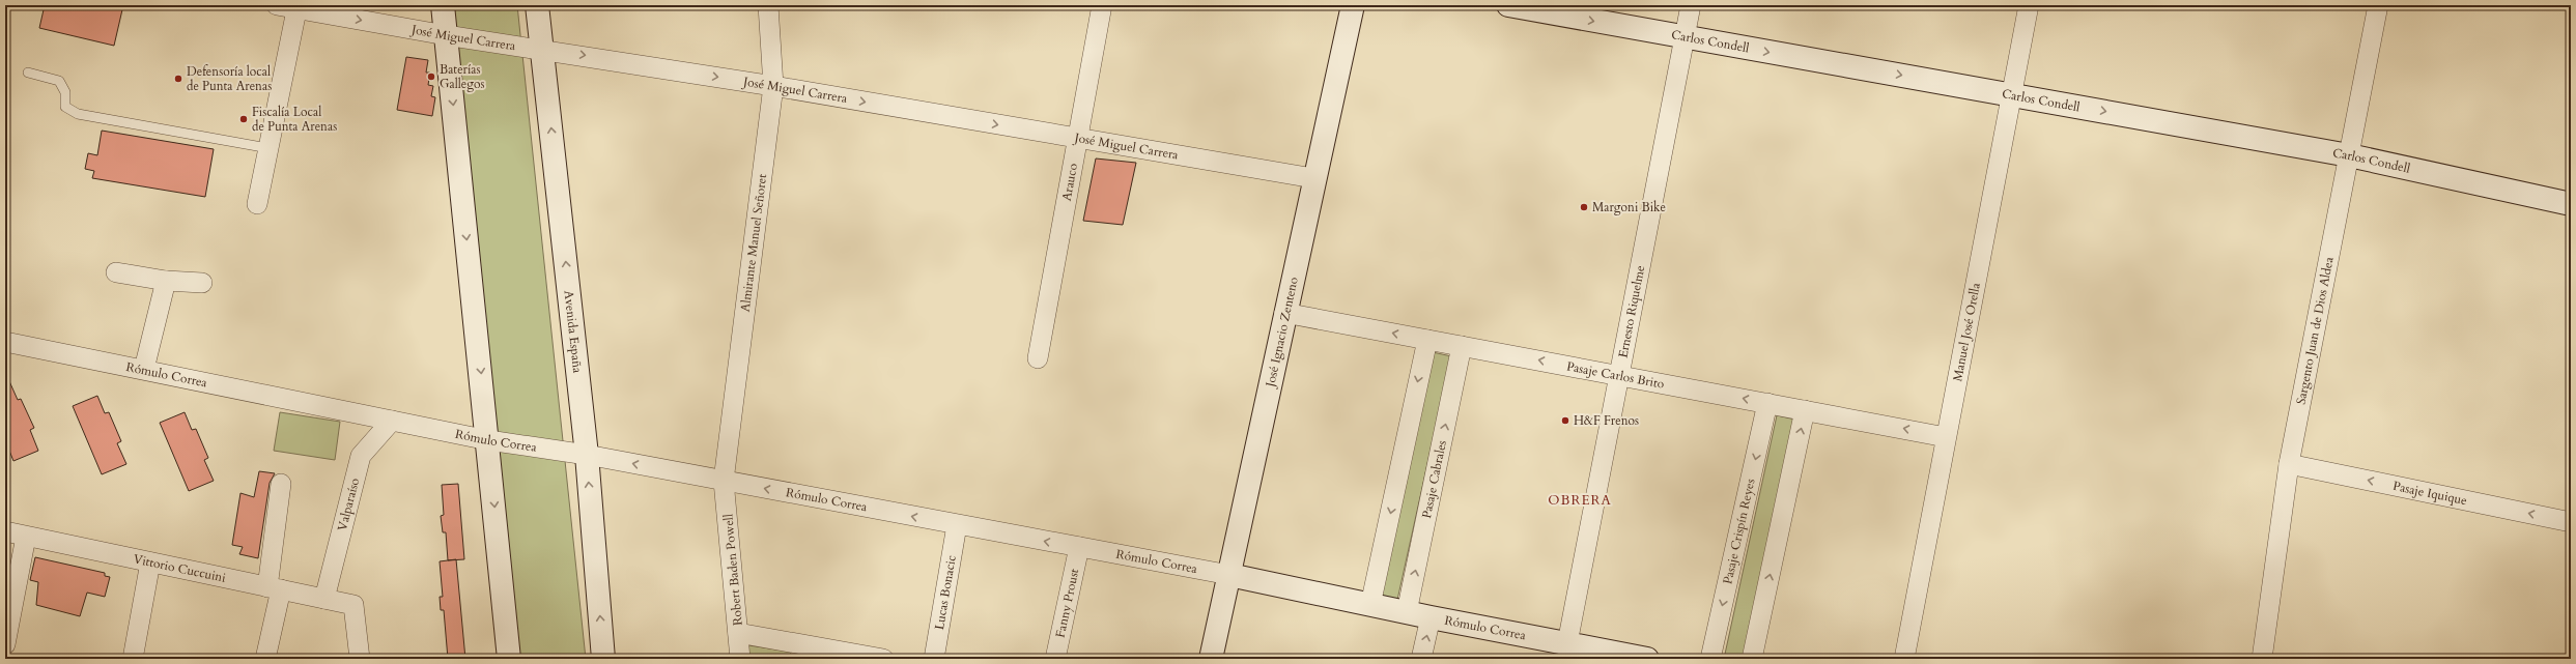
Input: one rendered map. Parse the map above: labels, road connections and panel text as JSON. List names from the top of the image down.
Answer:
{
  "streets": {
    "street": [
      "José Miguel Carrera",
      "Carlos Condell",
      "Arauco",
      "Almirante Manuel Señoret",
      "Ernesto Riquelme",
      "Avenida España",
      "José Ignacio Zenteno",
      "Manuel José Orella",
      "Sargento Juan de Dios Aldea",
      "Rómulo Correa",
      "Pasaje Carlos Brito",
      "Pasaje Cabrales",
      "Pasaje Iquique",
      "Valparaíso",
      "Pasaje Crispín Reyes",
      "Vittorio Cuccuini",
      "Robert Baden Powell",
      "Lucas Bonacic",
      "Fanny Proust"
    ]
  },
  "crossings": [
    ["José Miguel Carrera", "Arauco"],
    ["José Miguel Carrera", "Almirante Manuel Señoret"],
    ["José Miguel Carrera", "Avenida España"],
    ["José Miguel Carrera", "José Ignacio Zenteno"],
    ["Carlos Condell", "Ernesto Riquelme"],
    ["Carlos Condell", "Manuel José Orella"],
    ["Carlos Condell", "Sargento Juan de Dios Aldea"],
    ["Almirante Manuel Señoret", "Rómulo Correa"],
    ["Almirante Manuel Señoret", "Robert Baden Powell"],
    ["Ernesto Riquelme", "Rómulo Correa"],
    ["Ernesto Riquelme", "Pasaje Carlos Brito"],
    ["Avenida España", "Rómulo Correa"],
    ["José Ignacio Zenteno", "Rómulo Correa"],
    ["José Ignacio Zenteno", "Pasaje Carlos Brito"],
    ["Manuel José Orella", "Pasaje Carlos Brito"],
    ["Sargento Juan de Dios Aldea", "Pasaje Iquique"],
    ["Rómulo Correa", "Pasaje Cabrales"],
    ["Rómulo Correa", "Valparaíso"],
    ["Rómulo Correa", "Robert Baden Powell"],
    ["Rómulo Correa", "Lucas Bonacic"],
    ["Rómulo Correa", "Fanny Proust"],
    ["Pasaje Carlos Brito", "Pasaje Cabrales"],
    ["Pasaje Carlos Brito", "Pasaje Crispín Reyes"],
    ["Valparaíso", "Vittorio Cuccuini"]
  ],
  "one_way": [
    "José Miguel Carrera",
    "Carlos Condell",
    "Pasaje Carlos Brito",
    "Pasaje Iquique"
  ],
  "districts": ["OBRERA"],
  "places": [
    "Baterías Gallegos",
    "Defensoría local de Punta Arenas",
    "Fiscalía Local de Punta Arenas",
    "Margoni Bike",
    "H&F Frenos"
  ]
}
